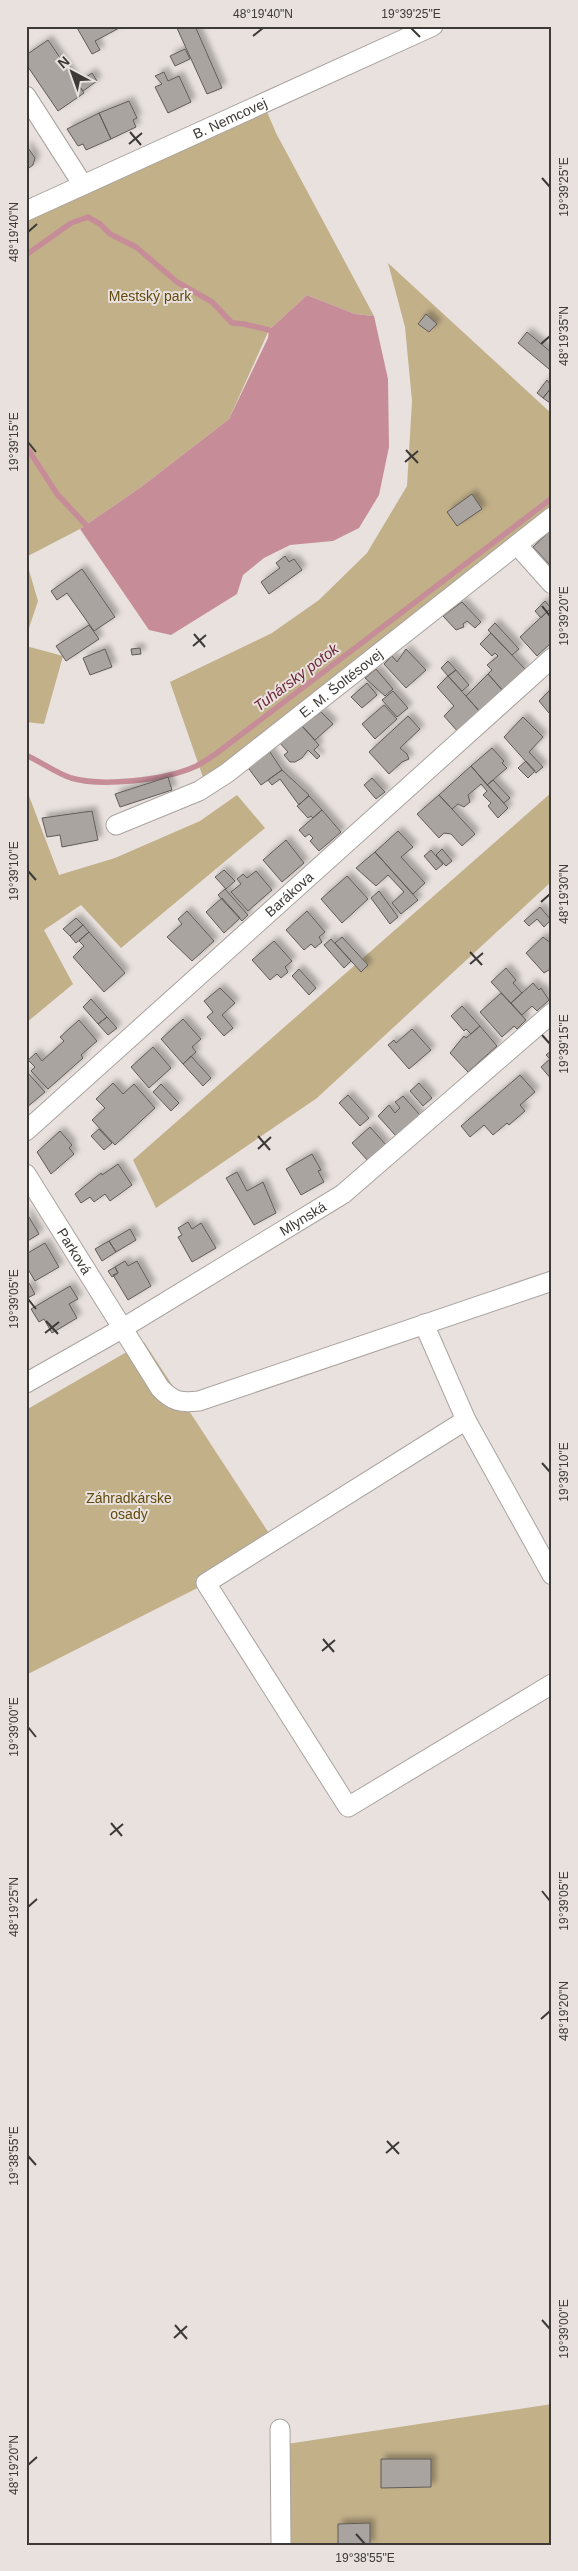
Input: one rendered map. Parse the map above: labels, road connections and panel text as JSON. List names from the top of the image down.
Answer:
{
  "streets": {
    "street": [
      "B. Nemcovej",
      "E. M. Šoltésovej",
      "Barákova",
      "Mlynská",
      "Parková"
    ]
  },
  "crossings": [
    ["Mlynská", "Parková"]
  ],
  "water": ["Tuhársky potok"],
  "parks": ["Mestský park", "Záhradkárske osady"],
  "north": "top left",
  "coordinates": [
    "48°19'40\"N",
    "19°39'25\"E",
    "48°19'35\"N",
    "19°39'15\"E",
    "19°39'20\"E",
    "19°39'10\"E",
    "48°19'30\"N",
    "19°39'05\"E",
    "19°39'00\"E",
    "48°19'25\"N",
    "48°19'20\"N",
    "19°38'55\"E"
  ]
}
